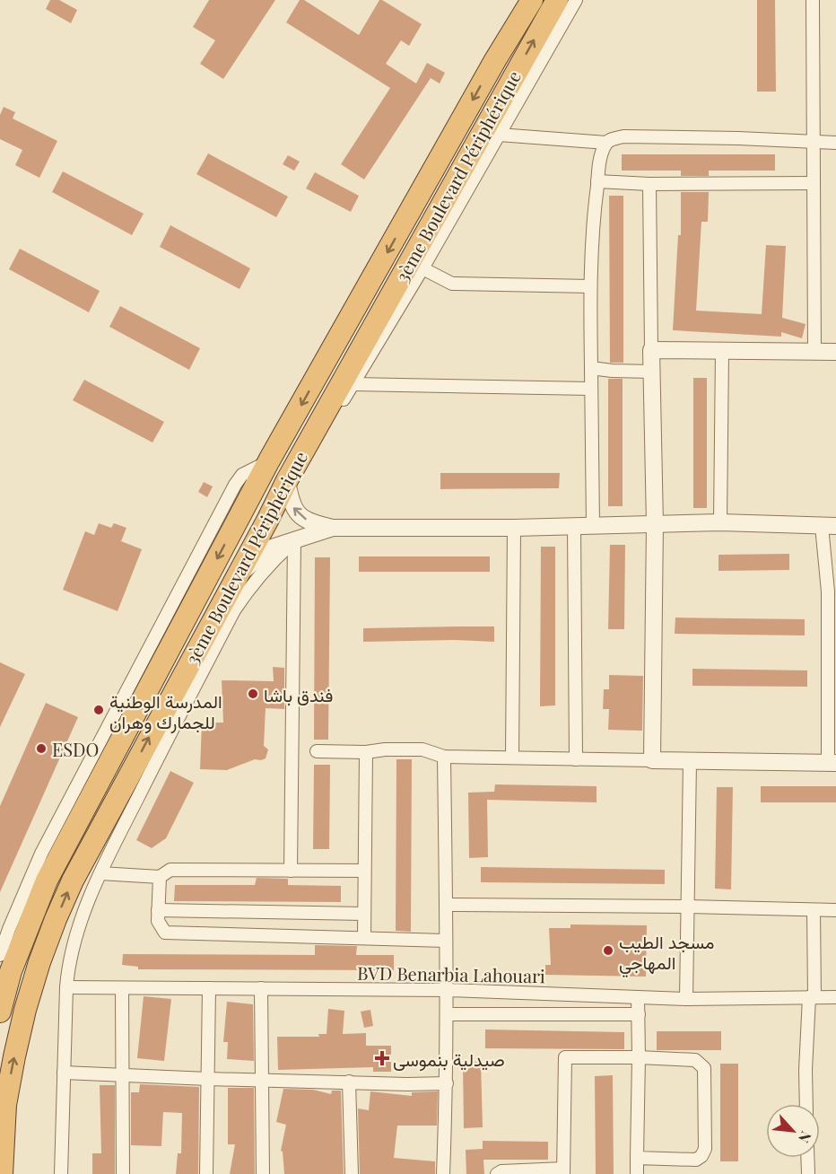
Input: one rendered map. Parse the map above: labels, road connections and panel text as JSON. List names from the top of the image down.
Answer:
{
  "streets": {
    "highway": ["3ème Boulevard Périphérique"],
    "street": ["BVD Benarbia Lahouari"]
  },
  "places": {
    "other": [
      "فندق باشا",
      "المدرسة الوطنية للجمارك وهران",
      "ESDO",
      "مسجد الطيب المهاجي"
    ],
    "health": ["صيدلية بنموسى"]
  },
  "north": "bottom right"
}
